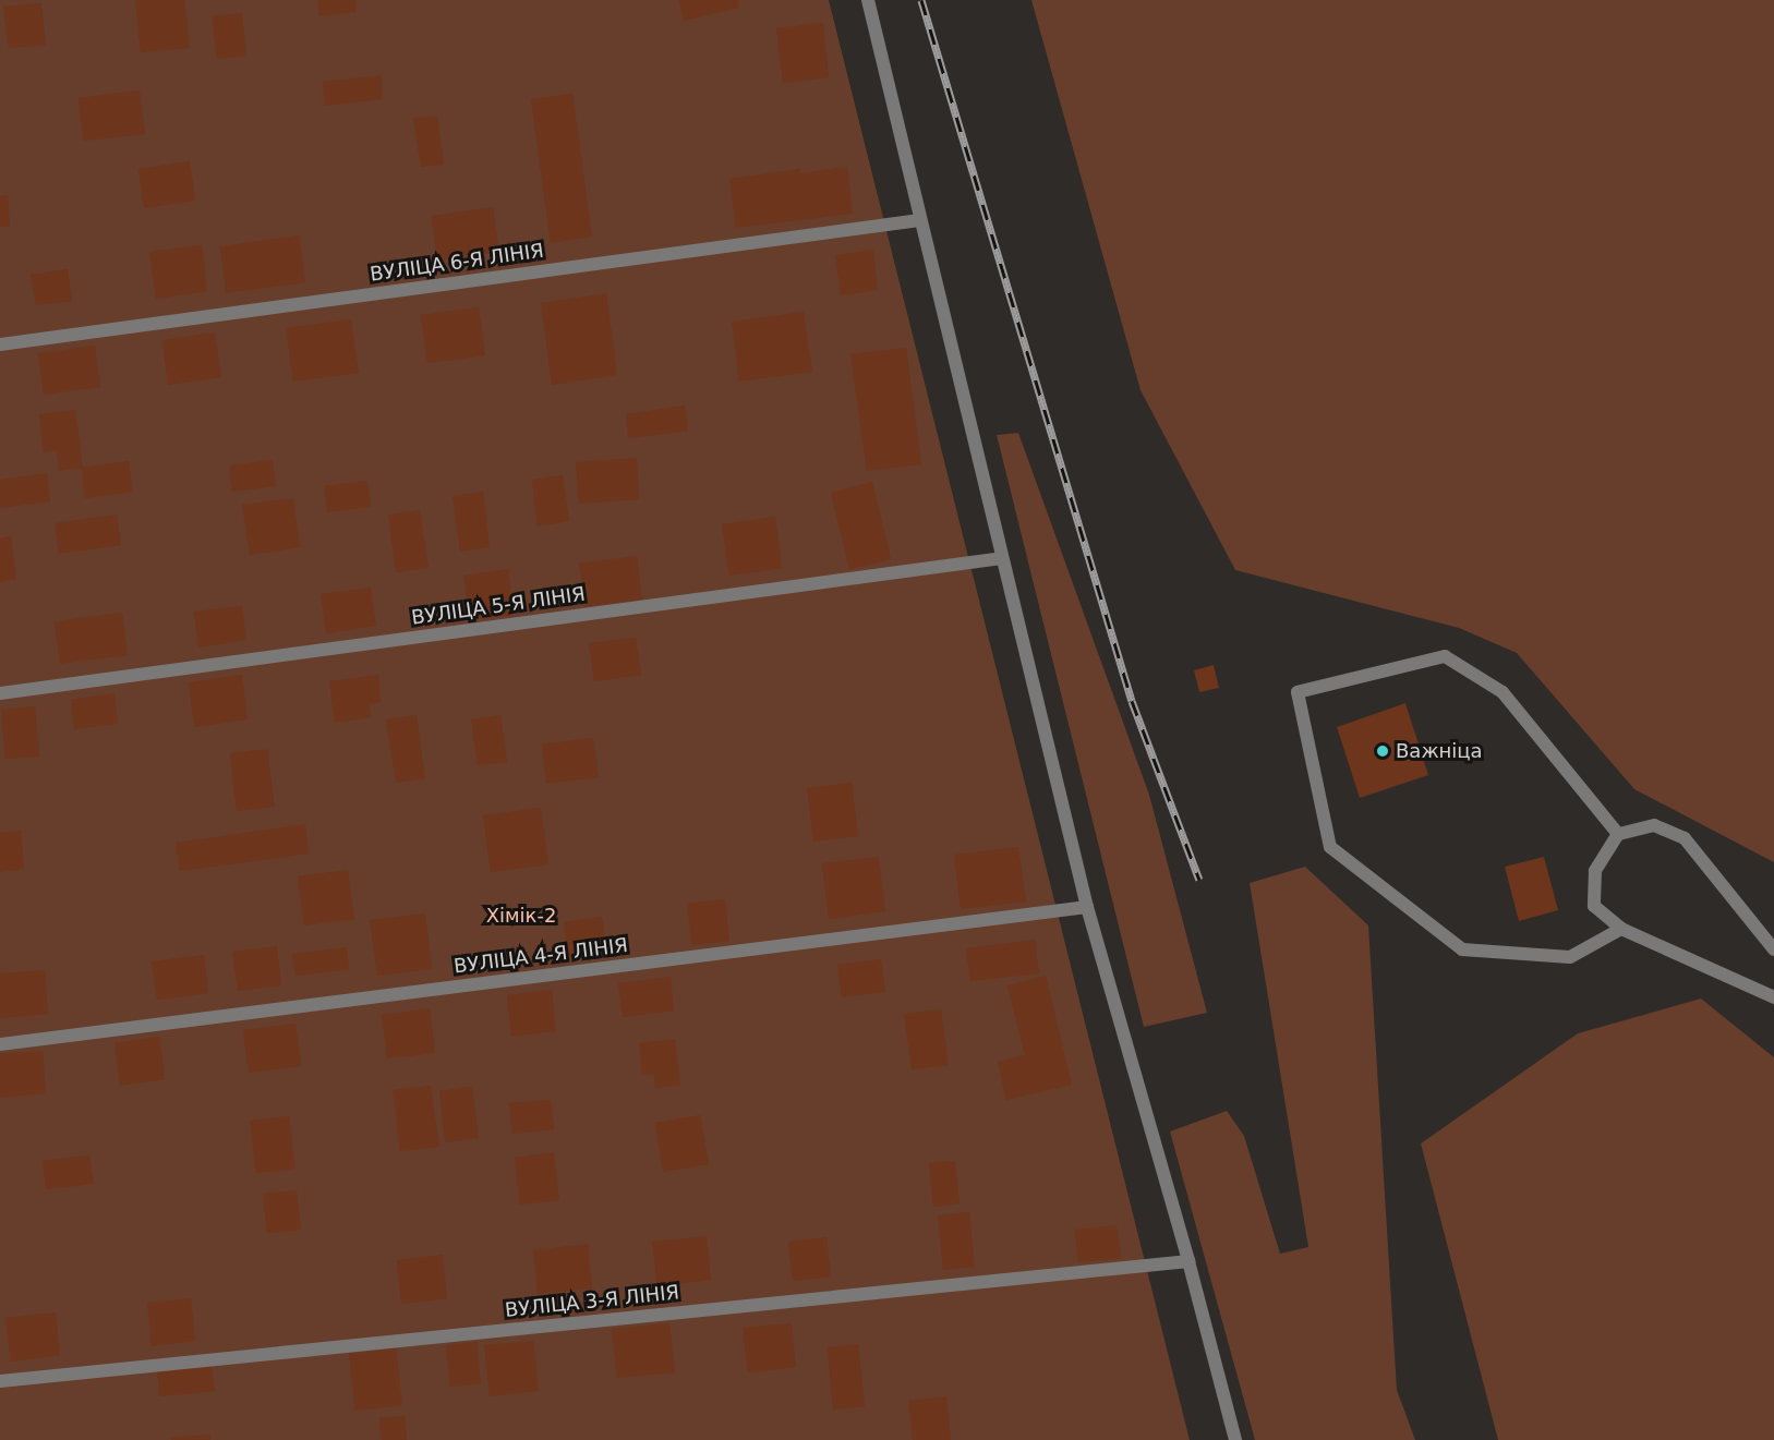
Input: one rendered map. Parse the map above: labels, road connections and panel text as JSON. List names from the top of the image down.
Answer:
{
  "streets": {
    "street": [
      "ВУЛІЦА 6-Я ЛІНІЯ",
      "ВУЛІЦА 5-Я ЛІНІЯ",
      "ВУЛІЦА 4-Я ЛІНІЯ",
      "ВУЛІЦА 3-Я ЛІНІЯ"
    ]
  },
  "parks": ["Хімік-2"],
  "places": ["Важніца"]
}
